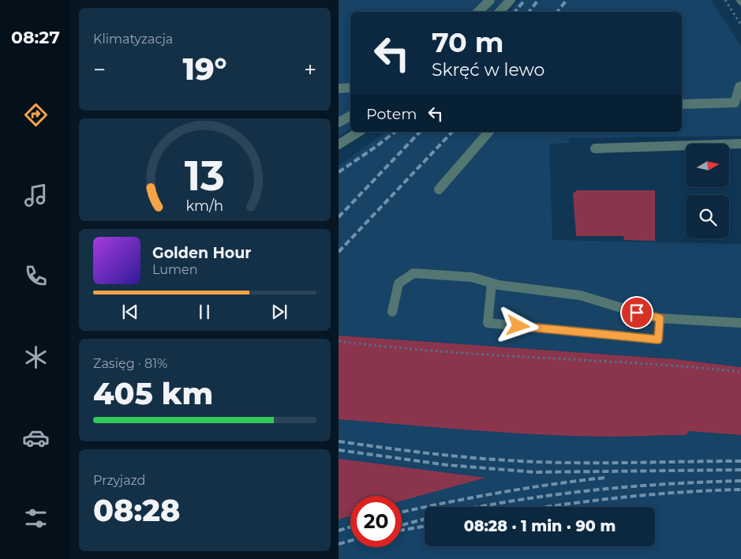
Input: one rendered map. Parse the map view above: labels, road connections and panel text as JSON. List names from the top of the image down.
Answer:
{
  "north": "right",
  "page": {
    "tabs": "08:27",
    "tile": [
      "Klimatyzacja",
      ["Zasięg · 81%", "405 km"],
      ["Przyjazd", "08:28"]
    ],
    "turn": ["70 m", "Skręć w lewo"],
    "heat": ["−", "19°", "+"],
    "then": "Potem",
    "song": ["Golden Hour", "Lumen"],
    "limit": "20",
    "trip": "08:28 · 1 min · 90 m",
    "gauge": ["13", "km/h"]
  }
}
